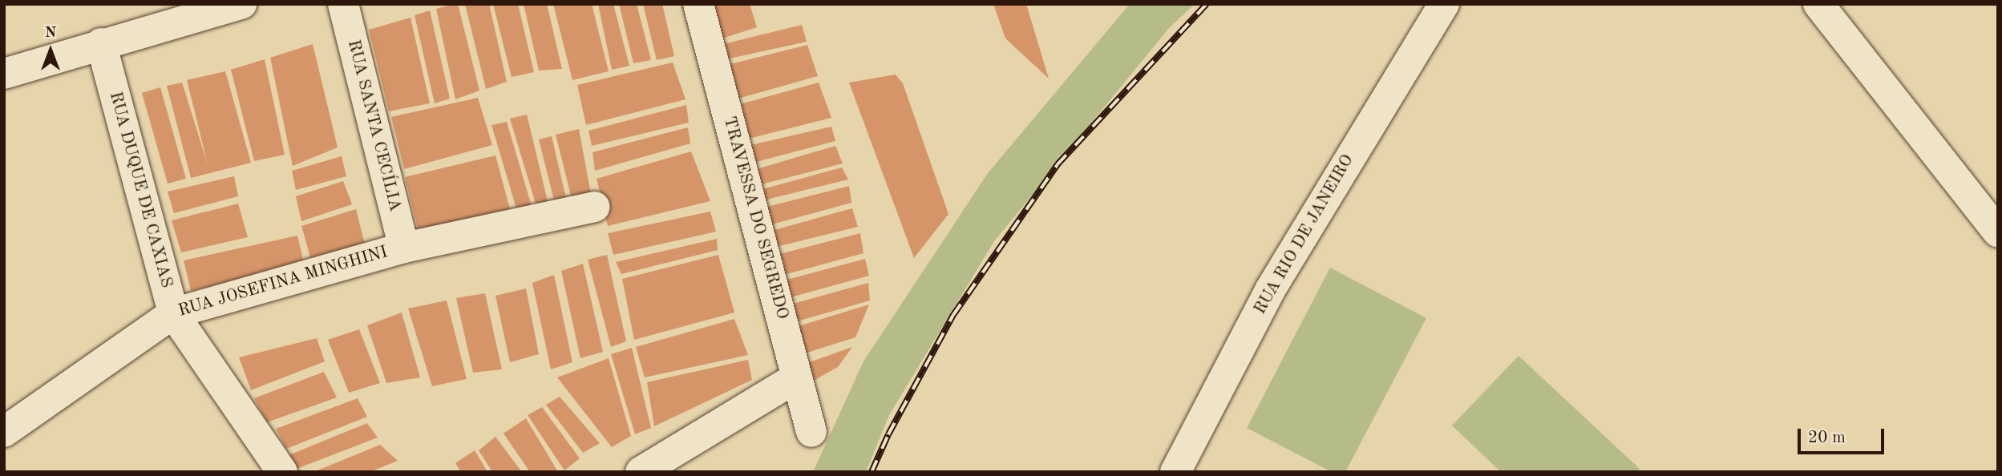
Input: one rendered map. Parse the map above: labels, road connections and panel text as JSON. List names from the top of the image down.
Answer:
{
  "streets": {
    "street": [
      "RUA SANTA CECÍLIA",
      "RUA DUQUE DE CAXIAS",
      "TRAVESSA DO SEGREDO",
      "RUA RIO DE JANEIRO",
      "RUA JOSEFINA MINGHINI"
    ]
  },
  "crossings": [
    ["RUA SANTA CECÍLIA", "RUA JOSEFINA MINGHINI"],
    ["RUA DUQUE DE CAXIAS", "RUA JOSEFINA MINGHINI"]
  ],
  "scale_bar": "20 m",
  "north": "top"
}
